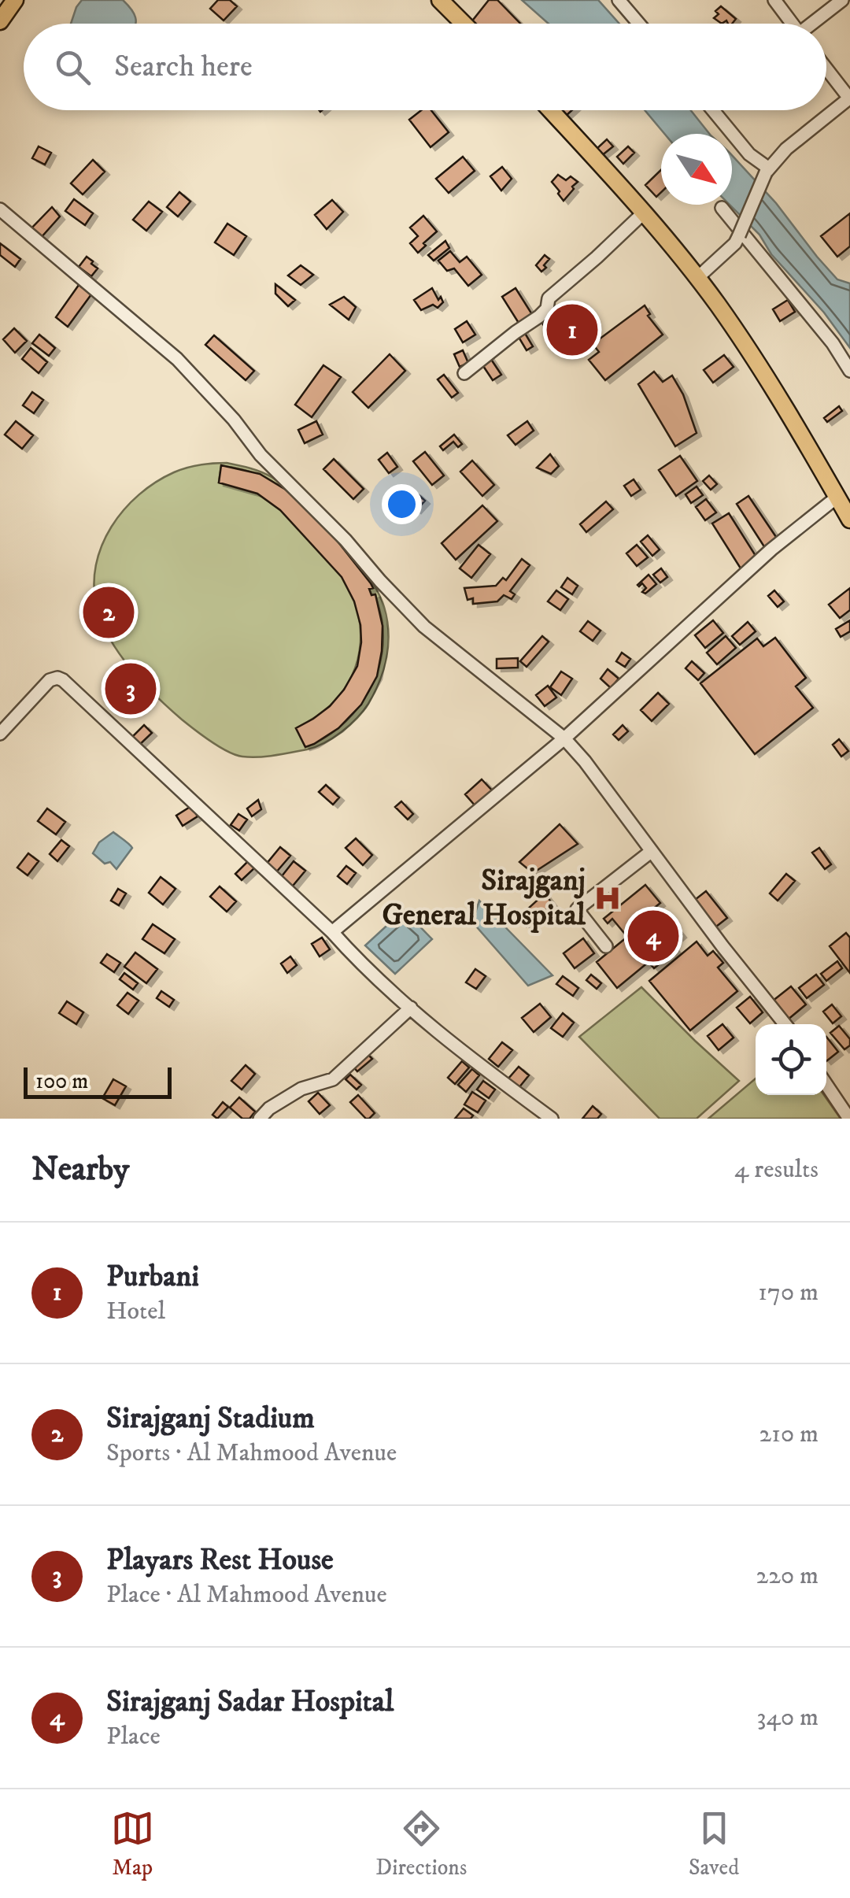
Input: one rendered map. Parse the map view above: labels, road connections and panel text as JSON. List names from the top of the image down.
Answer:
{
  "places": {
    "hospital": ["Sirajganj General Hospital"]
  },
  "scale_bar": "100 m",
  "north": "bottom right",
  "page": {
    "search": "Search here",
    "pins": [
      "1",
      "2",
      "3",
      "4"
    ],
    "scale": "100 m",
    "heading": ["Nearby", "4 results"],
    "list": [
      {
        "mark": "1",
        "name": "Purbani",
        "note": "Hotel",
        "value": "170 m"
      },
      {
        "mark": "2",
        "name": "Sirajganj Stadium",
        "note": "Sports · Al Mahmood Avenue",
        "value": "210 m"
      },
      {
        "mark": "3",
        "name": "Playars Rest House",
        "note": "Place · Al Mahmood Avenue",
        "value": "220 m"
      },
      {
        "mark": "4",
        "name": "Sirajganj Sadar Hospital",
        "note": "Place",
        "value": "340 m"
      }
    ],
    "nav": ["Map", "Directions", "Saved"]
  }
}
